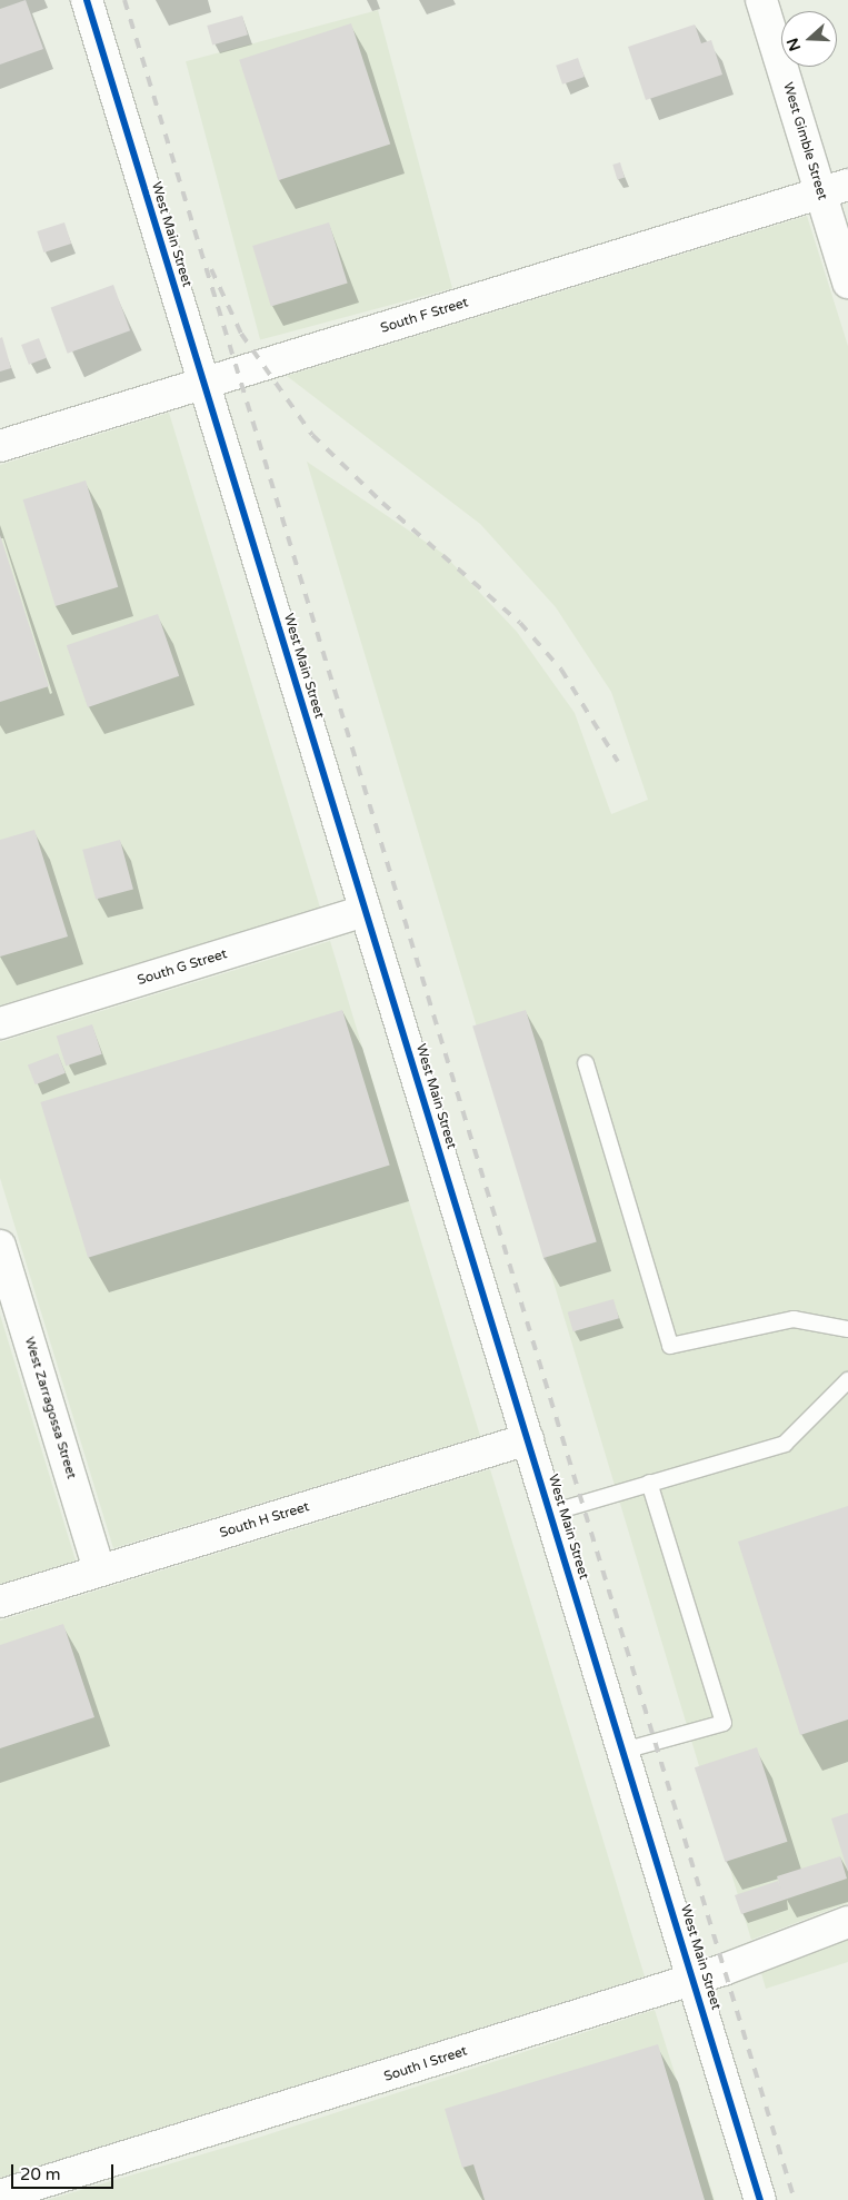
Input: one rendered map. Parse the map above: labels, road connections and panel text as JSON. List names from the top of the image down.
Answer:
{
  "streets": {
    "street": [
      "West Gimble Street",
      "West Main Street",
      "South F Street",
      "South G Street",
      "West Zarragossa Street",
      "South H Street",
      "South I Street"
    ]
  },
  "crossings": [
    ["West Gimble Street", "South F Street"],
    ["West Main Street", "South F Street"],
    ["West Main Street", "South G Street"],
    ["West Main Street", "South H Street"],
    ["West Main Street", "South I Street"],
    ["West Zarragossa Street", "South H Street"]
  ],
  "scale_bar": "20 m",
  "north": "left"
}
